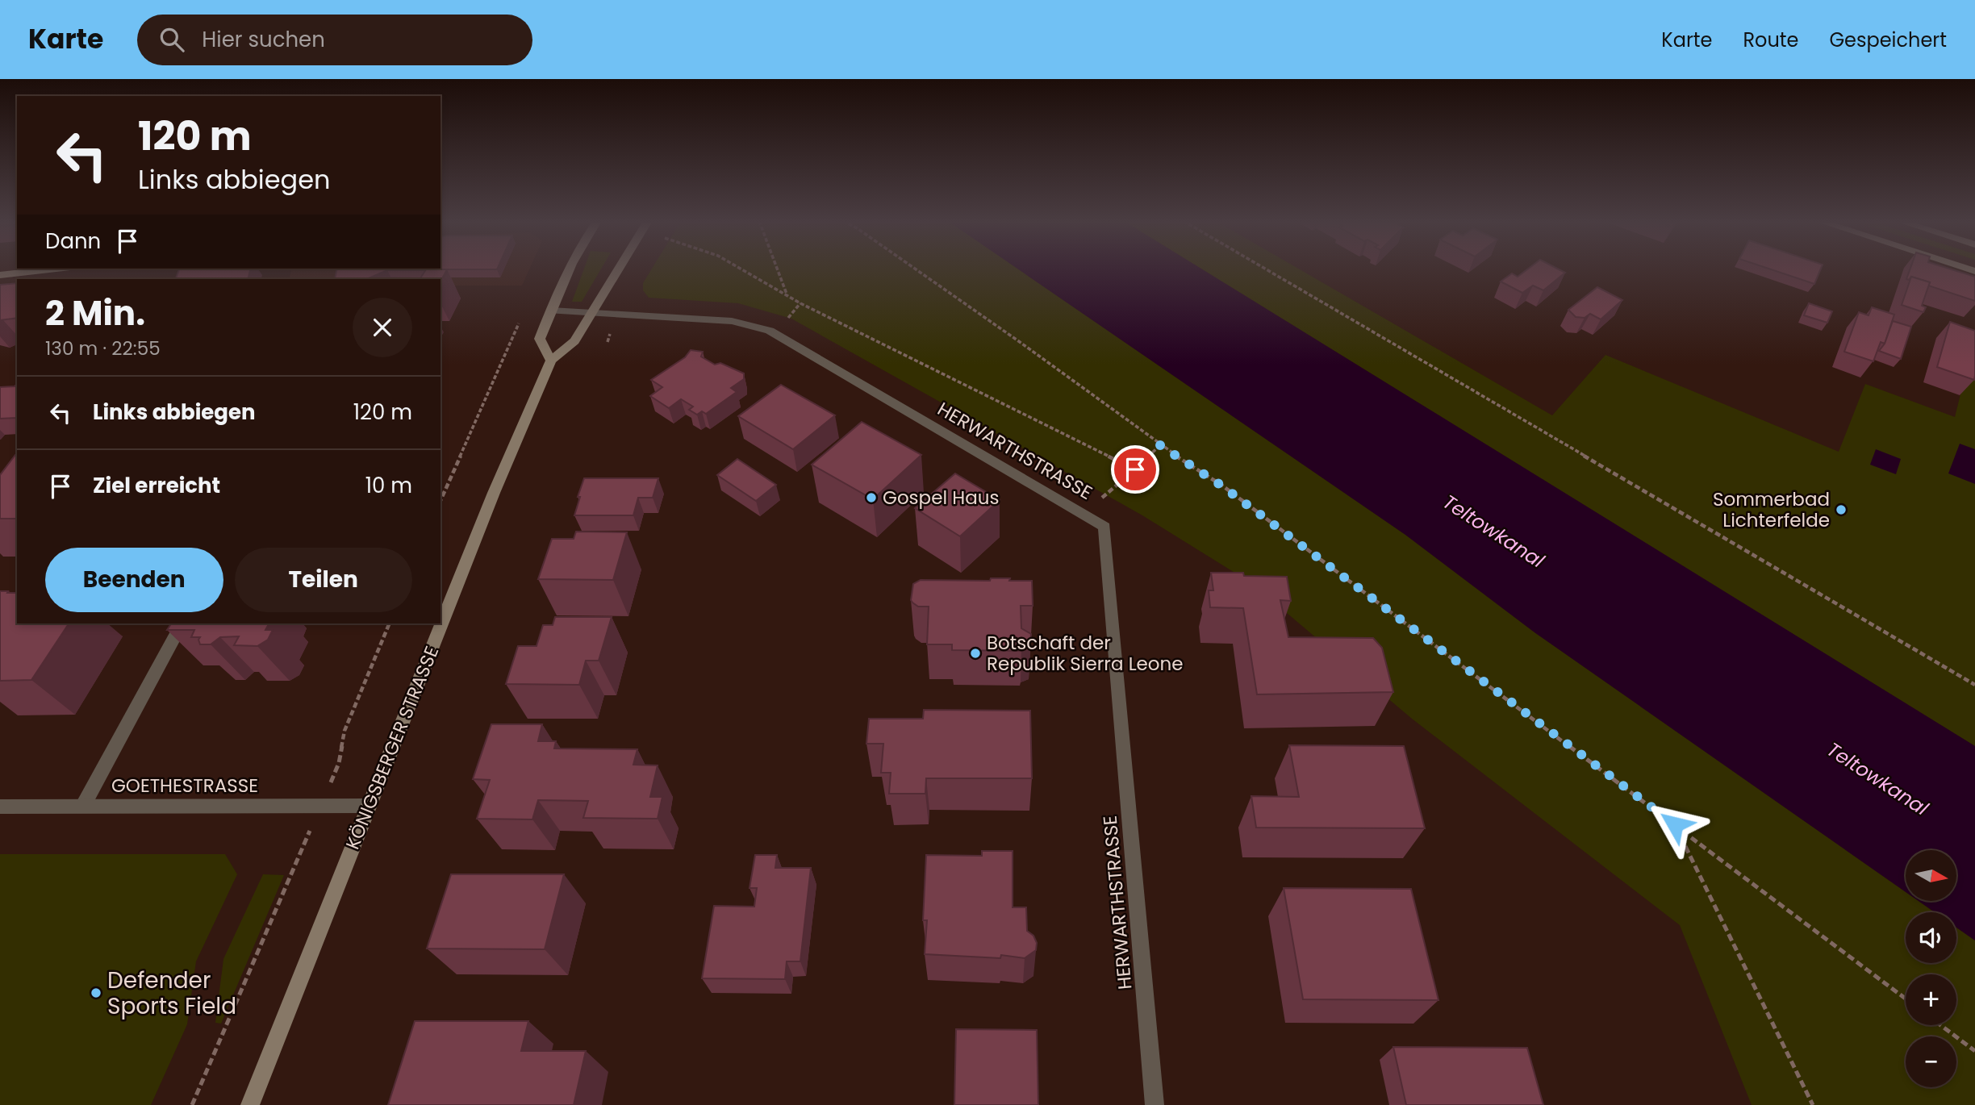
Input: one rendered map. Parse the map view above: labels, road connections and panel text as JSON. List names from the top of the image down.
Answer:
{
  "streets": {
    "main road": ["KÖNIGSBERGER STRASSE"],
    "street": ["HERWARTHSTRASSE", "GOETHESTRASSE"]
  },
  "crossings": [
    ["HERWARTHSTRASSE", "KÖNIGSBERGER STRASSE"],
    ["KÖNIGSBERGER STRASSE", "GOETHESTRASSE"]
  ],
  "water": ["Teltowkanal"],
  "places": [
    "Gospel Haus",
    "Sommerbad Lichterfelde",
    "Botschaft der Republik Sierra Leone",
    "Defender Sports Field"
  ],
  "north": "right",
  "page": {
    "header": "Karte",
    "search": "Hier suchen",
    "nav": ["Karte", "Route", "Gespeichert"],
    "turn": ["120 m", "Links abbiegen"],
    "then": "Dann",
    "heading": ["2 Min.", "130 m · 22:55"],
    "list": [
      {
        "name": "Links abbiegen",
        "value": "120 m"
      },
      {
        "name": "Ziel erreicht",
        "value": "10 m"
      }
    ],
    "buttons": ["Beenden", "Teilen"],
    "map_buttons": ["+", "−"]
  }
}
